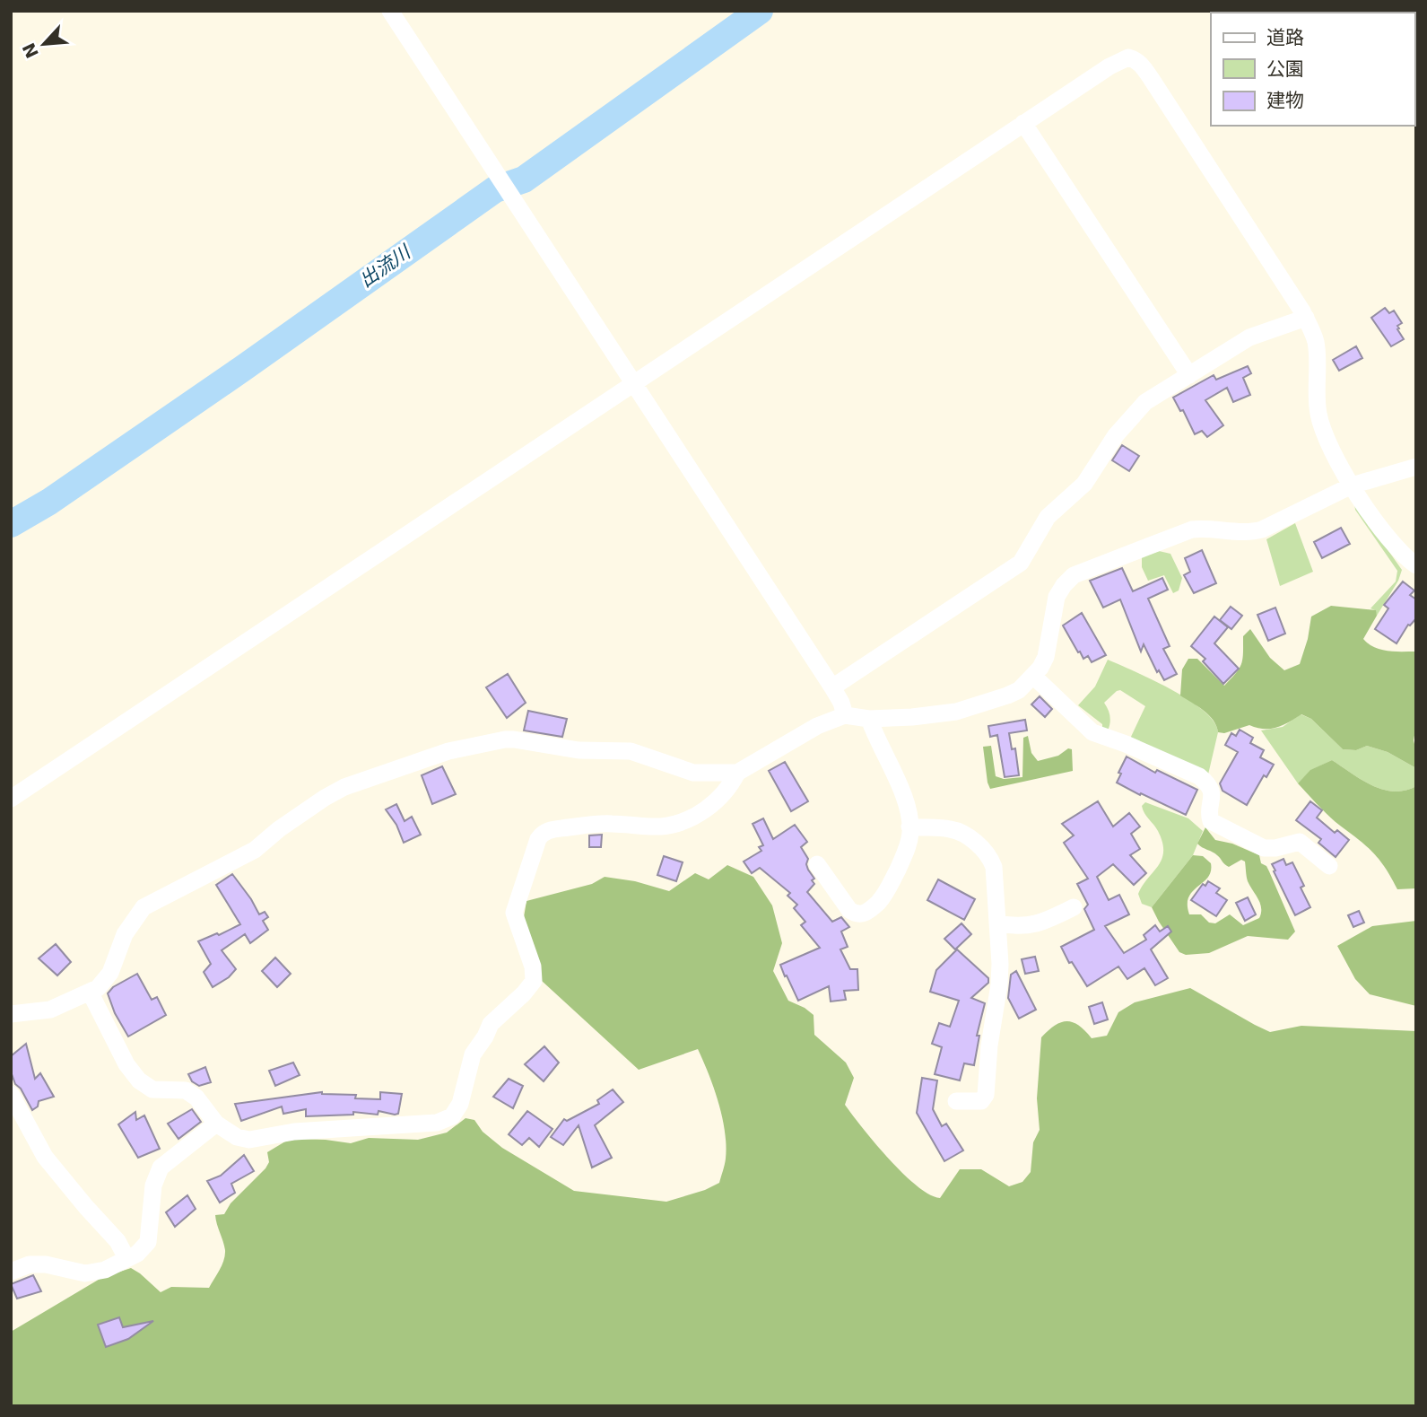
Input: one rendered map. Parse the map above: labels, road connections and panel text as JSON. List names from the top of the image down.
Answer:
{
  "water": ["出流川"],
  "legend": ["道路", "公園", "建物"],
  "north": "bottom left"
}
